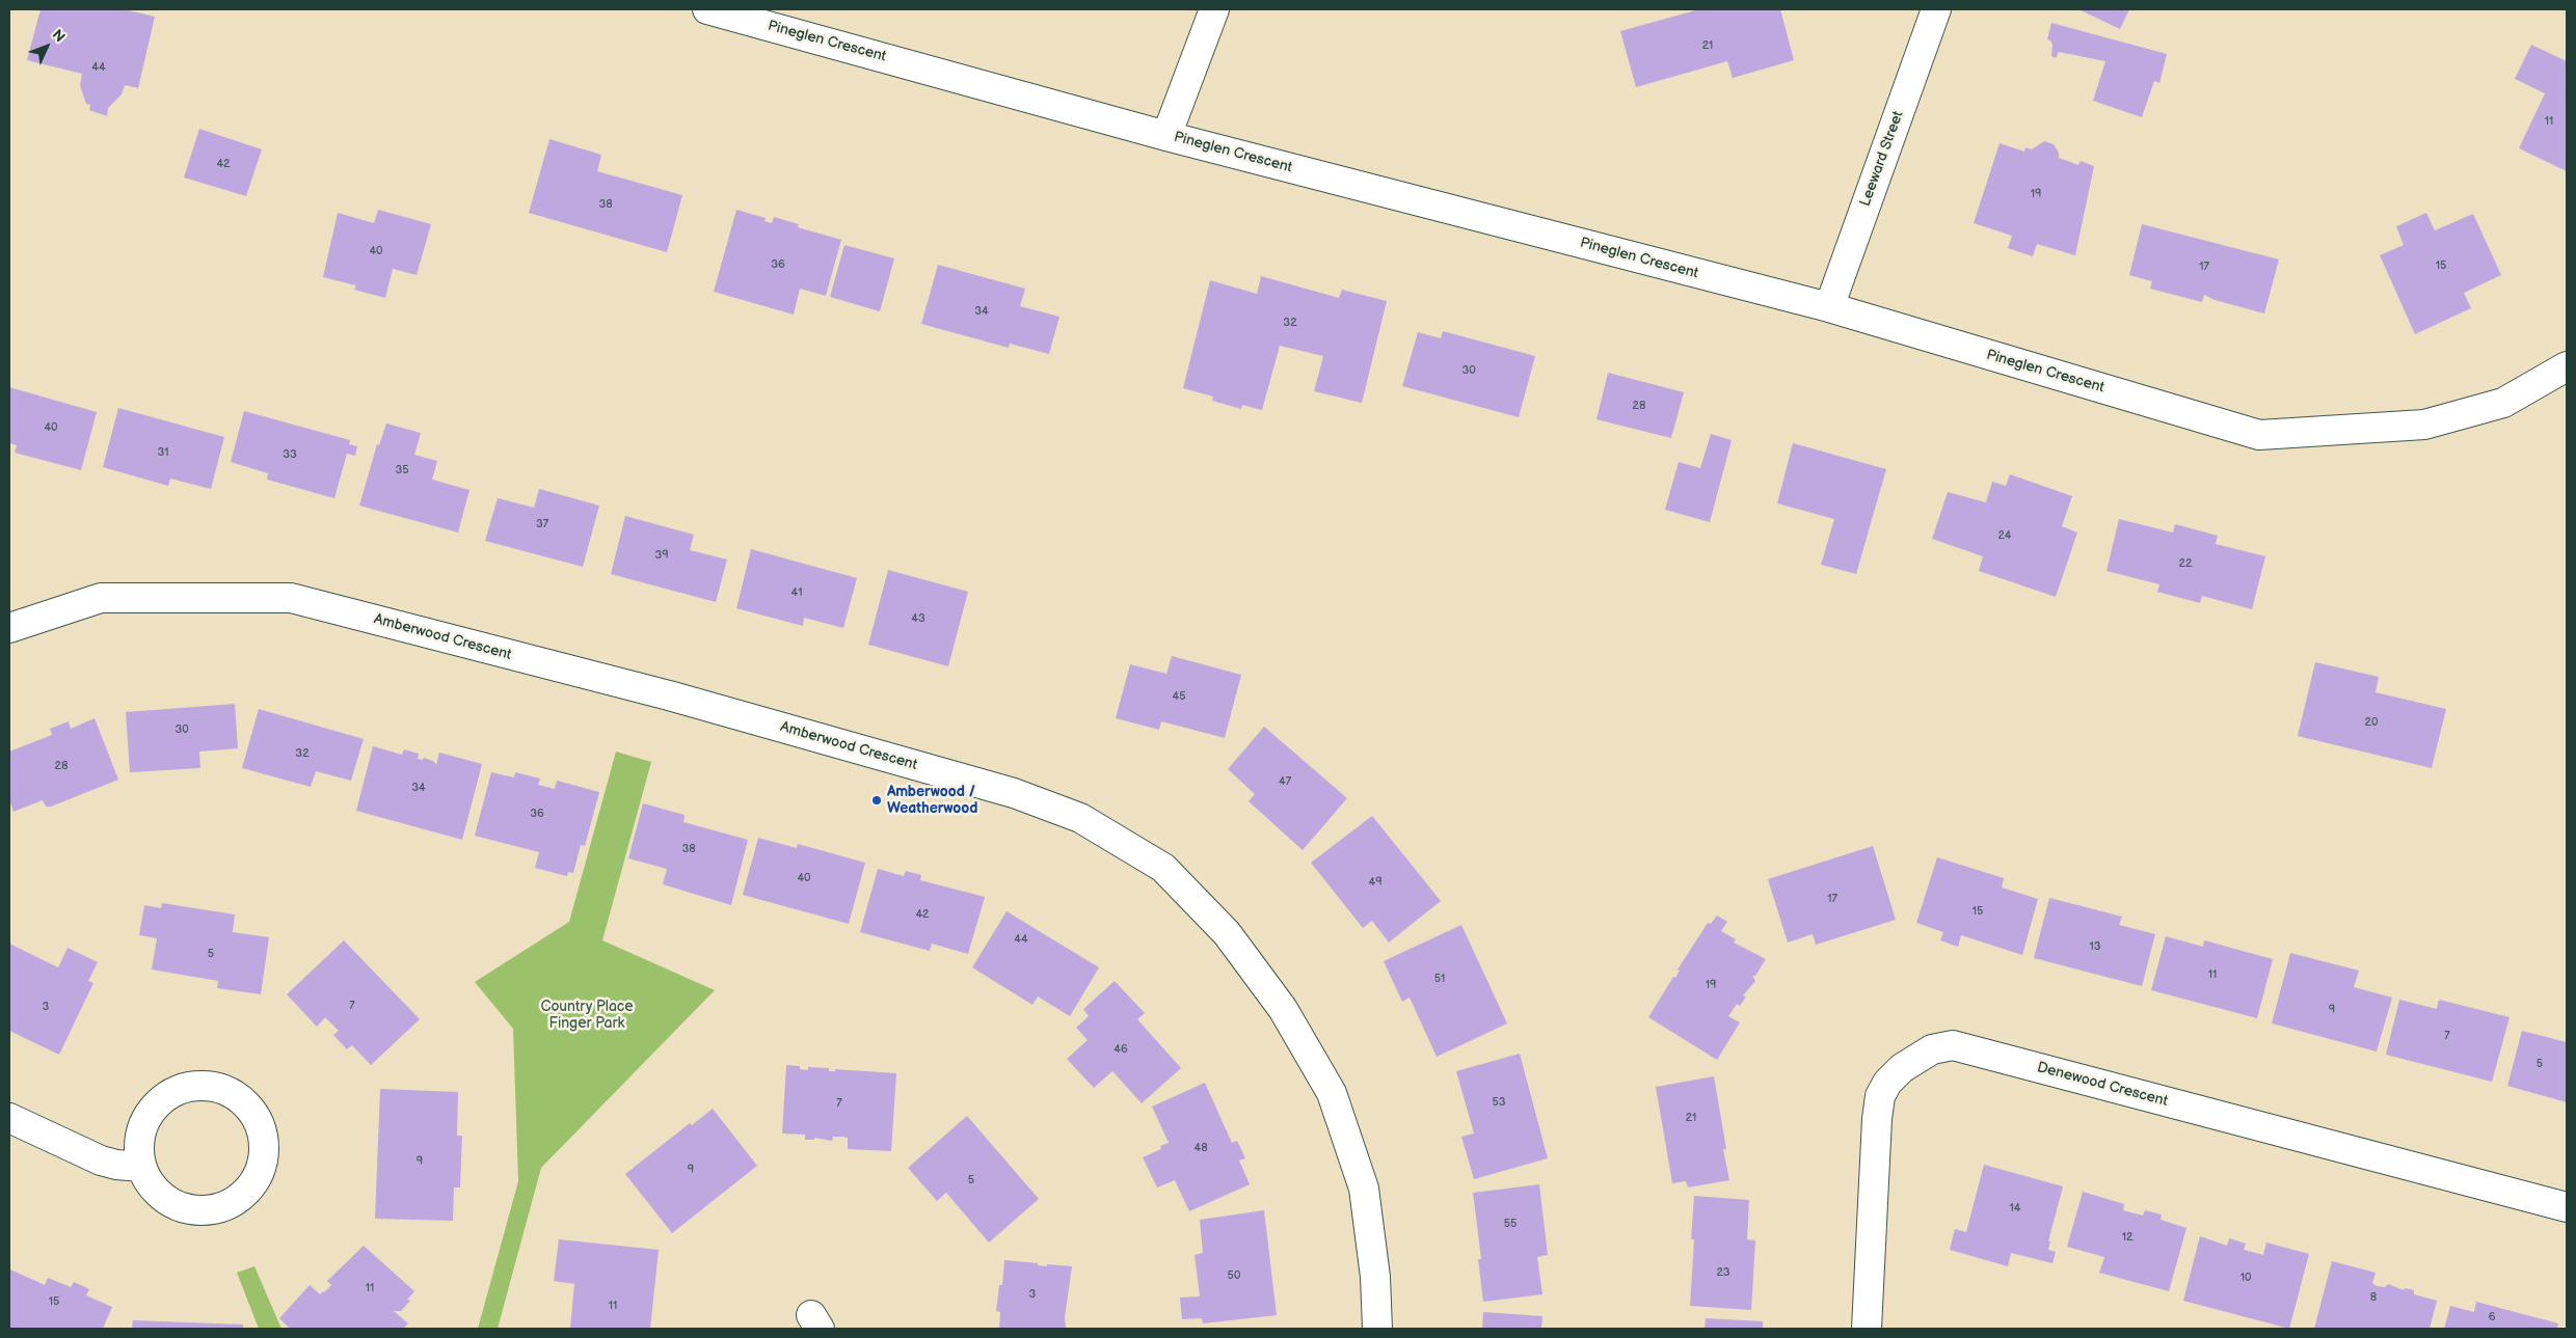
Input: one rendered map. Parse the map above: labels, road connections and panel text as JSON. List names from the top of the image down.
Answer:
{
  "streets": {
    "street": [
      "Pineglen Crescent",
      "Leeward Street",
      "Amberwood Crescent",
      "Denewood Crescent"
    ]
  },
  "crossings": [
    ["Pineglen Crescent", "Leeward Street"]
  ],
  "parks": ["Country Place Finger Park"],
  "places": ["Amberwood / Weatherwood"],
  "house_numbers": [
    "21",
    "44",
    "11",
    "42",
    "19",
    "38",
    "40",
    "36",
    "15",
    "17",
    "34",
    "32",
    "30",
    "28",
    "40",
    "31",
    "33",
    "35",
    "37",
    "24",
    "39",
    "22",
    "41",
    "43",
    "45",
    "20",
    "30",
    "32",
    "28",
    "47",
    "34",
    "36",
    "38",
    "40",
    "49",
    "17",
    "15",
    "42",
    "44",
    "13",
    "5",
    "11",
    "51",
    "19",
    "7",
    "3",
    "9",
    "7",
    "46",
    "5",
    "53",
    "7",
    "21",
    "48",
    "9",
    "9",
    "5",
    "14",
    "55",
    "12",
    "23",
    "50",
    "10",
    "11",
    "3",
    "8",
    "15",
    "11",
    "6"
  ],
  "north": "top right"
}
